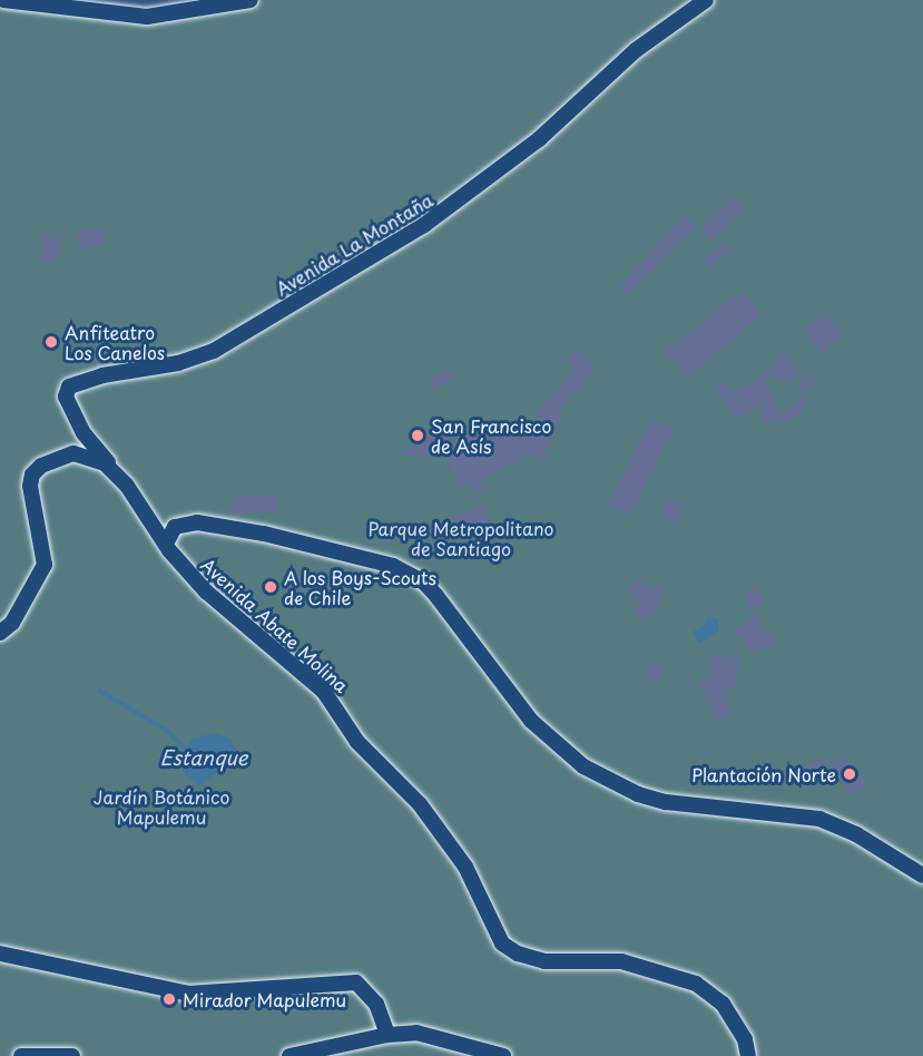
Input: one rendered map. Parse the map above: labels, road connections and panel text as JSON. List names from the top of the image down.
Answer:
{
  "streets": {
    "street": ["Avenida La Montaña", "Avenida Abate Molina"]
  },
  "crossings": [
    ["Avenida La Montaña", "Avenida Abate Molina"]
  ],
  "water": ["Estanque"],
  "parks": ["Parque Metropolitano de Santiago", "Jardín Botánico Mapulemu"],
  "places": [
    "Anfiteatro Los Canelos",
    "San Francisco de Asís",
    "A los Boys-Scouts de Chile",
    "Plantación Norte",
    "Mirador Mapulemu"
  ]
}
